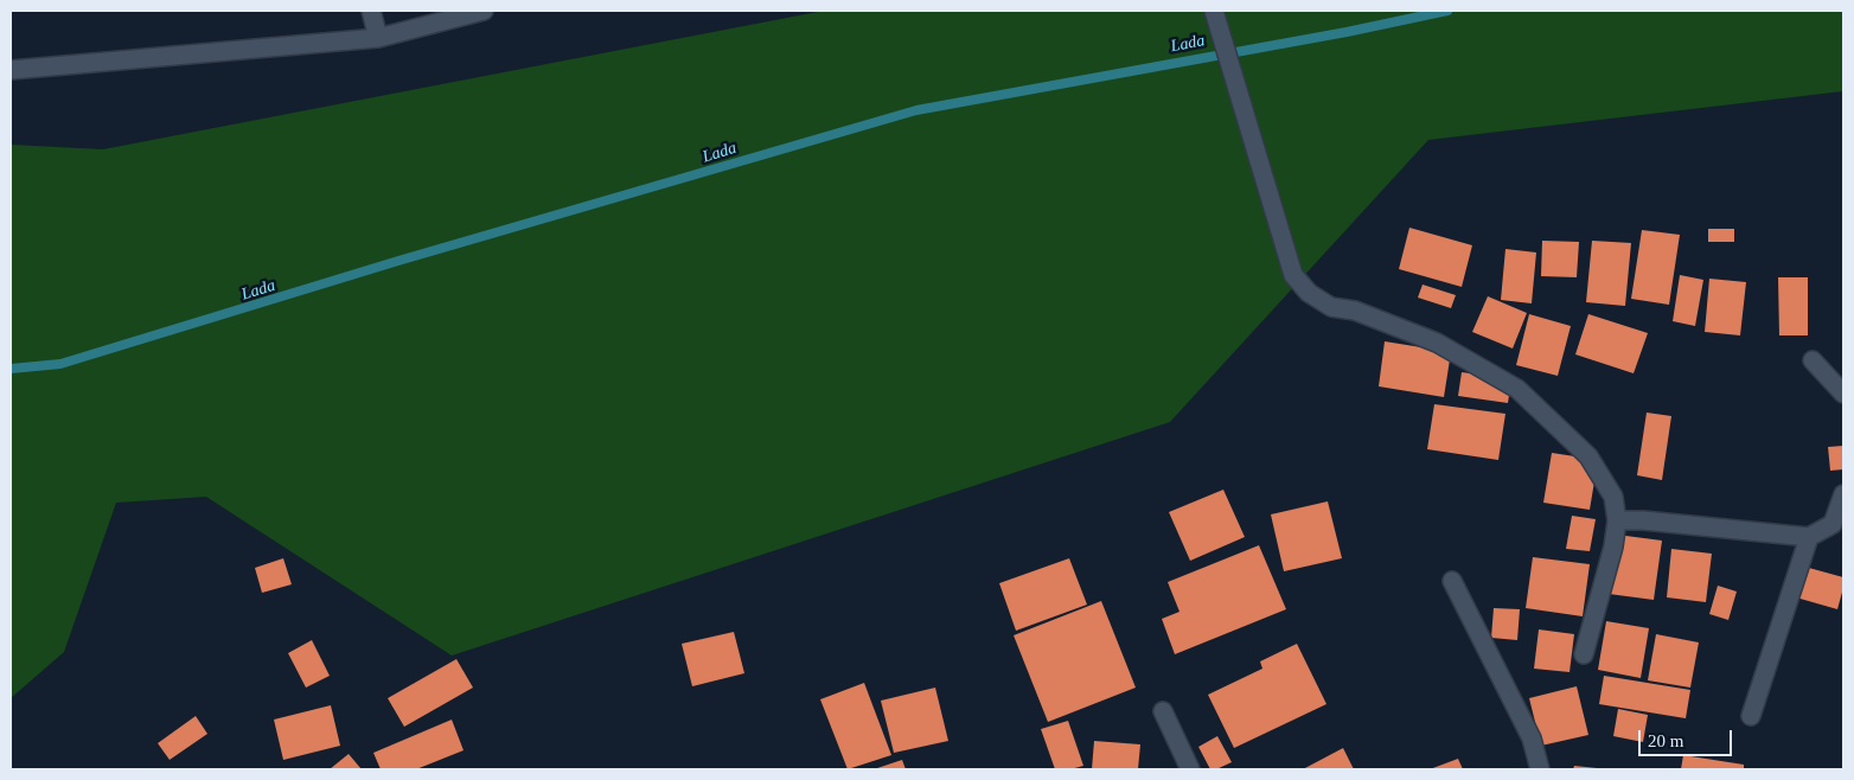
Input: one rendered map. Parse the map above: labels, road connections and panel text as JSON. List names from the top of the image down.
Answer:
{
  "water": ["Lada"],
  "scale_bar": "20 m"
}
